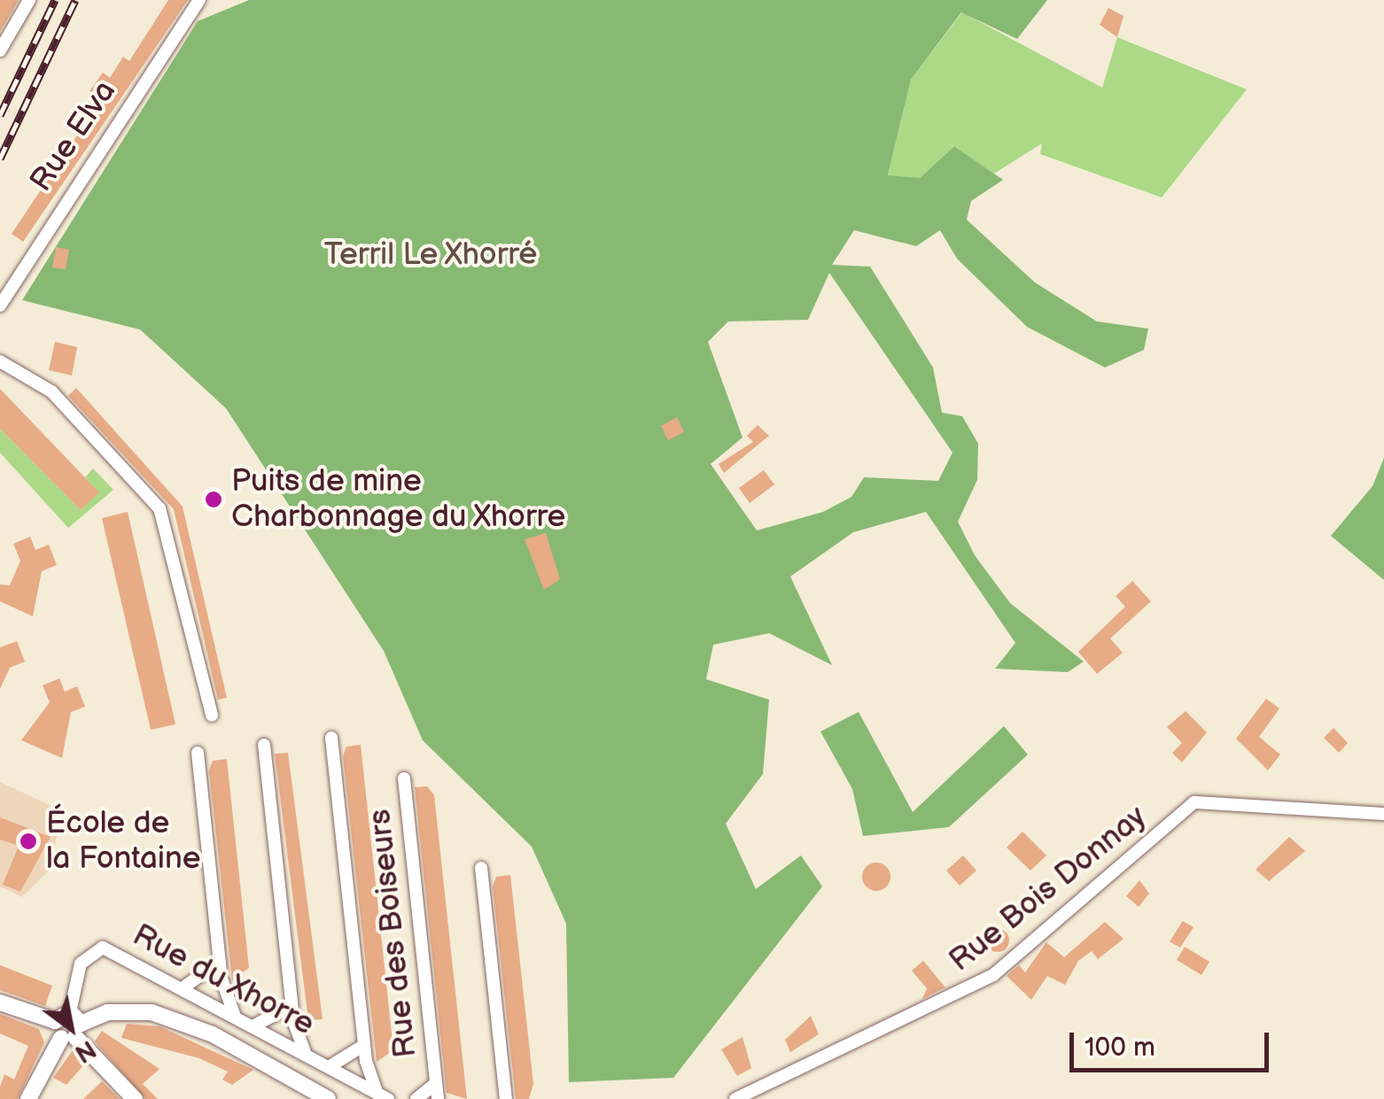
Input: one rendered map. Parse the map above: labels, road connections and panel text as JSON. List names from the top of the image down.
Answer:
{
  "streets": {
    "street": [
      "Rue Elva",
      "Rue Bois Donnay",
      "Rue des Boiseurs",
      "Rue du Xhorre"
    ]
  },
  "parks": ["Terril Le Xhorré"],
  "places": ["Puits de mine Charbonnage du Xhorre", "École de la Fontaine"],
  "scale_bar": "100 m",
  "north": "bottom right"
}
